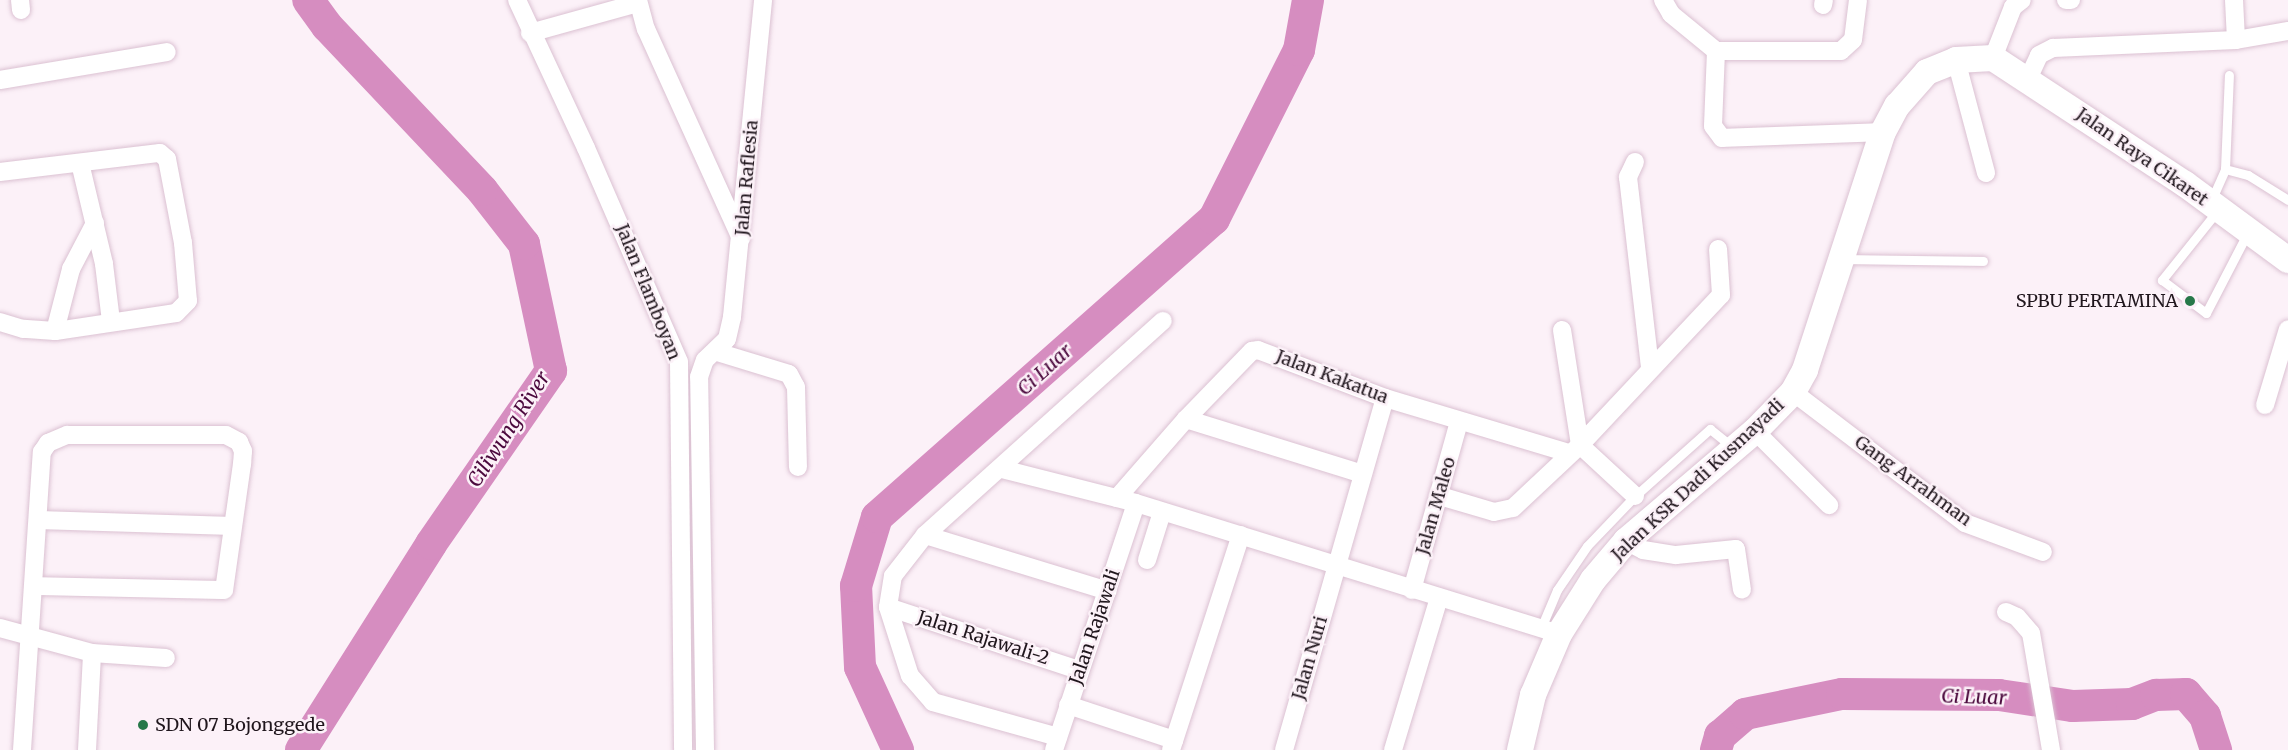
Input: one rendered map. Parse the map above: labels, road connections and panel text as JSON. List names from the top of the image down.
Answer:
{
  "streets": {
    "main road": ["Jalan Raya Cikaret", "Jalan KSR Dadi Kusmayadi"],
    "street": [
      "Jalan Raflesia",
      "Jalan Flamboyan",
      "Jalan Kakatua",
      "Gang Arrahman",
      "Jalan Maleo",
      "Jalan Rajawali",
      "Jalan Rajawali-2",
      "Jalan Nuri"
    ]
  },
  "crossings": [
    ["Jalan Raya Cikaret", "Jalan KSR Dadi Kusmayadi"],
    ["Jalan Kakatua", "Jalan Maleo"],
    ["Jalan Kakatua", "Jalan Nuri"],
    ["Jalan KSR Dadi Kusmayadi", "Gang Arrahman"],
    ["Jalan Rajawali", "Jalan Rajawali-2"]
  ],
  "water": ["Ci Luar", "Ciliwung River"],
  "places": ["SPBU PERTAMINA", "SDN 07 Bojonggede"]
}
